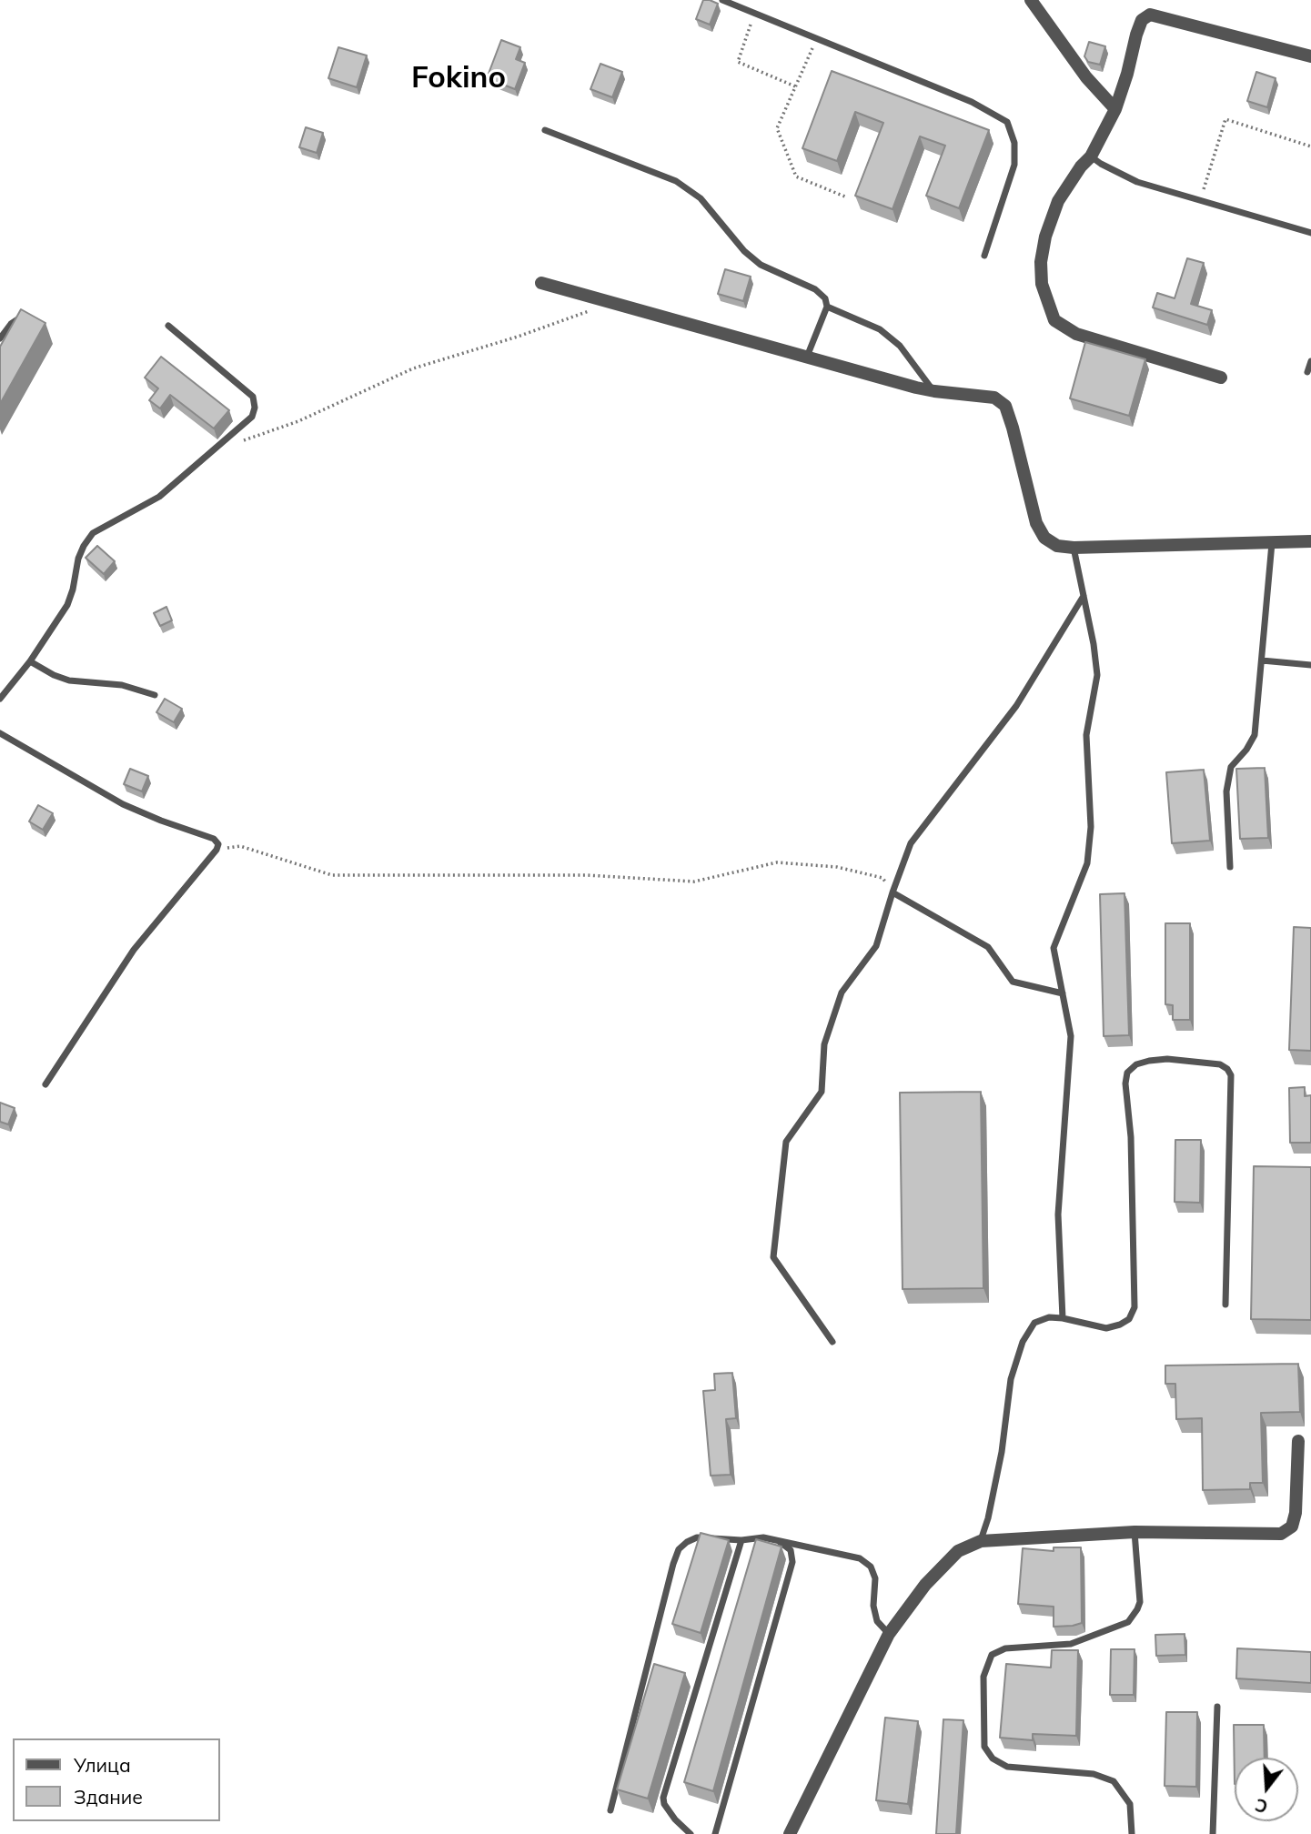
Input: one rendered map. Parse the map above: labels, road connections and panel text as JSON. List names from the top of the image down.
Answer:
{
  "districts": ["Fokino"],
  "legend": ["Улица", "Здание"],
  "north": "bottom"
}
